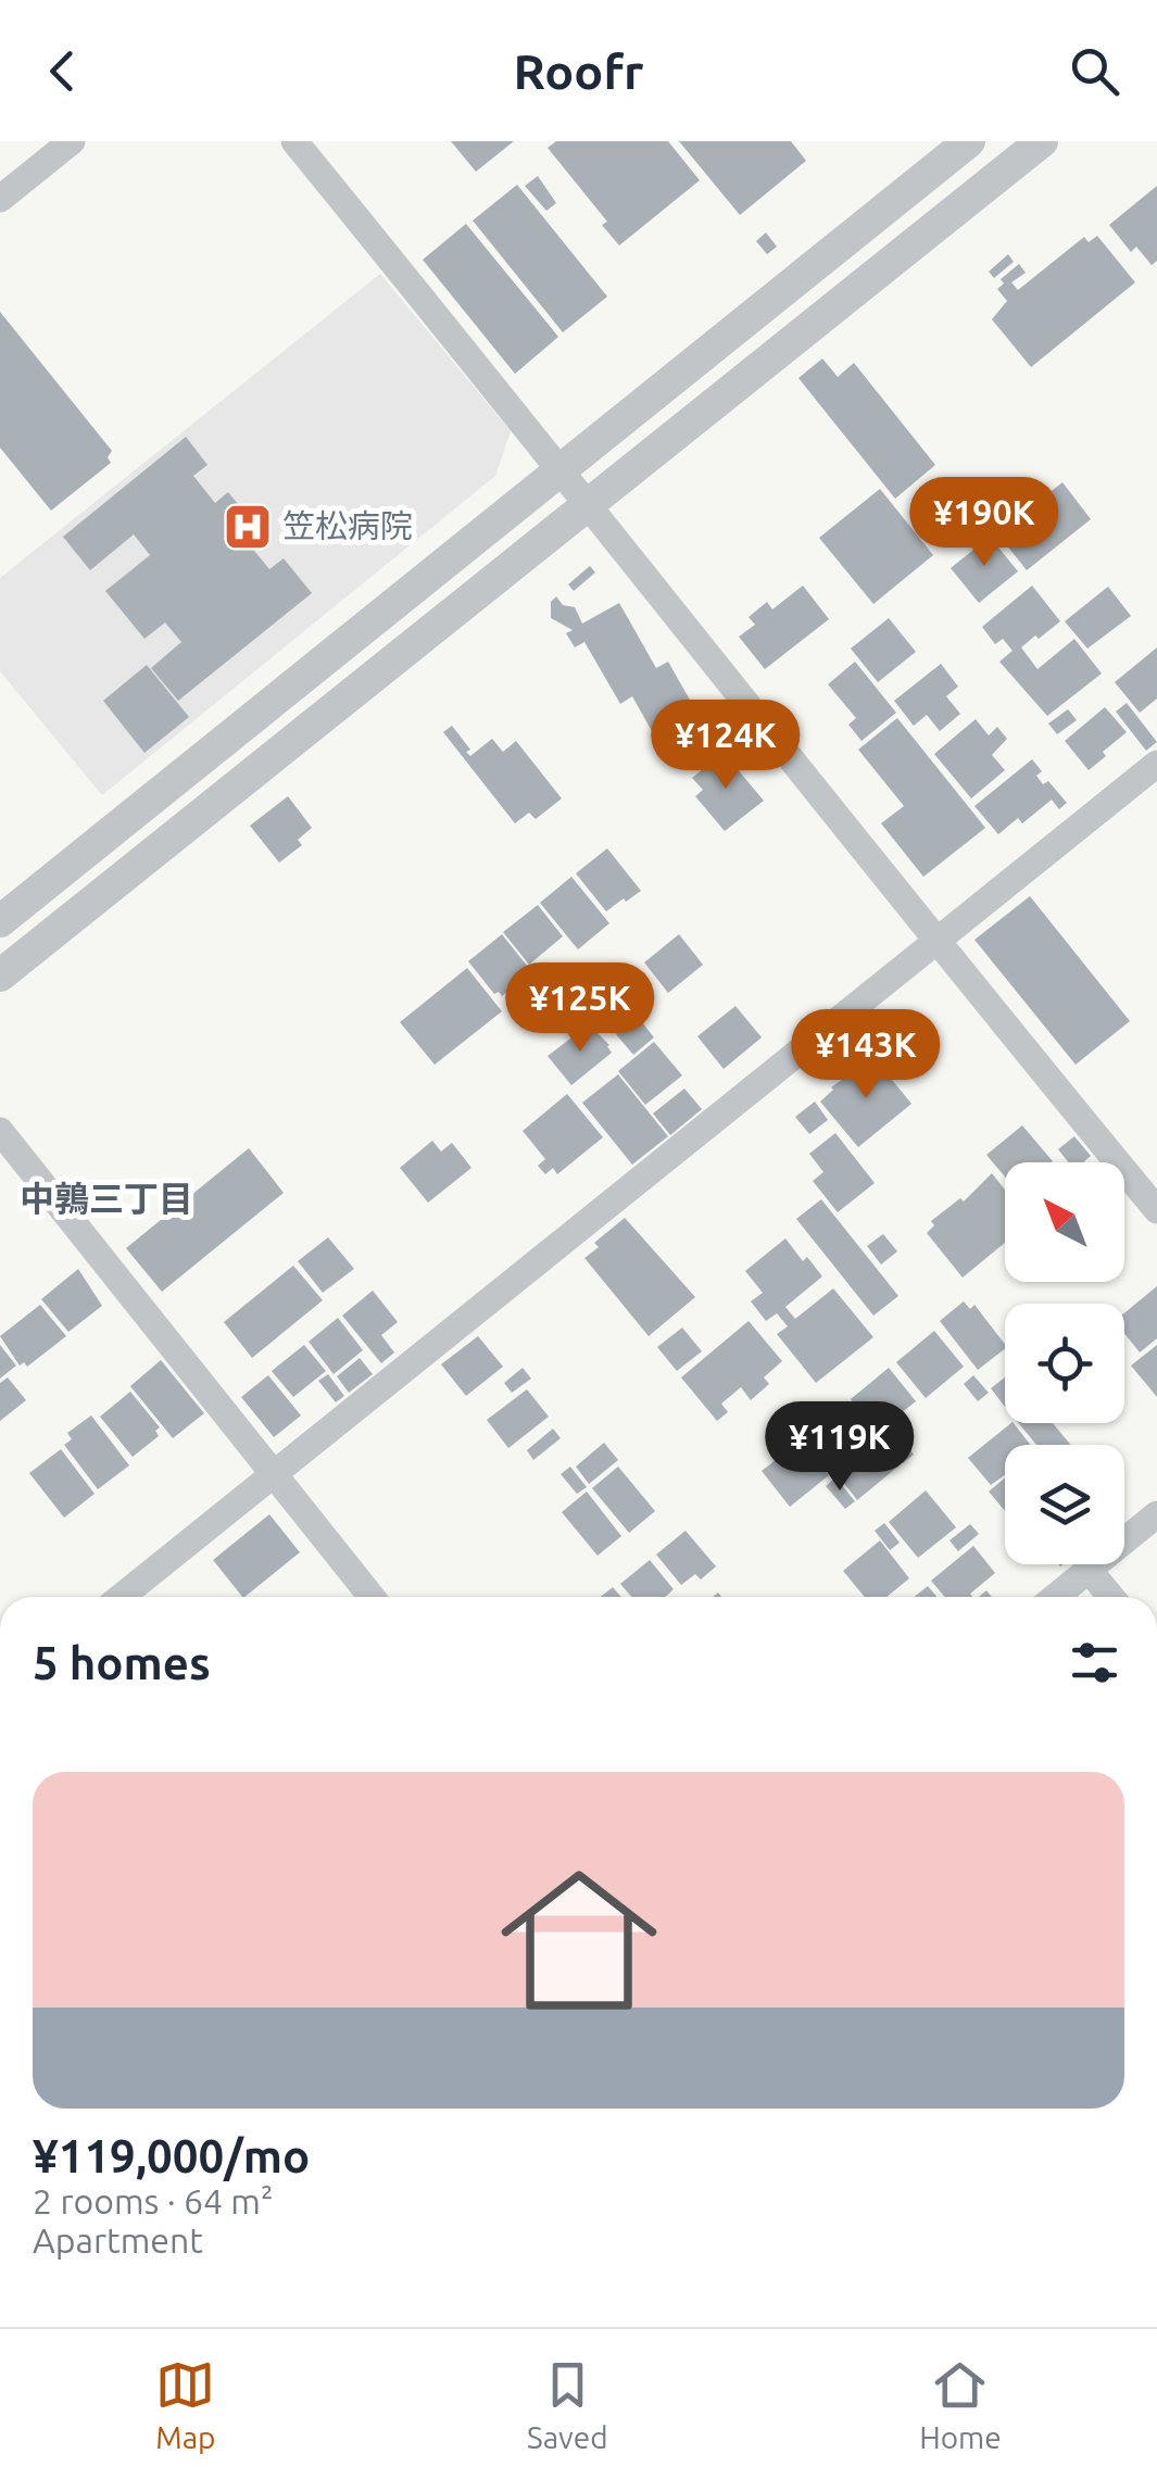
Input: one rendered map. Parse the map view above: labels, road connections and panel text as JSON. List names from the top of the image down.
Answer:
{
  "districts": ["中鶉三丁目"],
  "places": {
    "hospital": ["笠松病院"]
  },
  "north": "top left",
  "page": {
    "header": "Roofr",
    "price": [
      "¥190K",
      "¥124K",
      "¥125K",
      "¥143K",
      "¥119K"
    ],
    "heading": "5 homes",
    "list": [
      {
        "name": "¥119,000/mo",
        "note": "2 rooms · 64 m² · Apartment"
      }
    ],
    "tabs": ["Map", "Saved", "Home"]
  }
}
